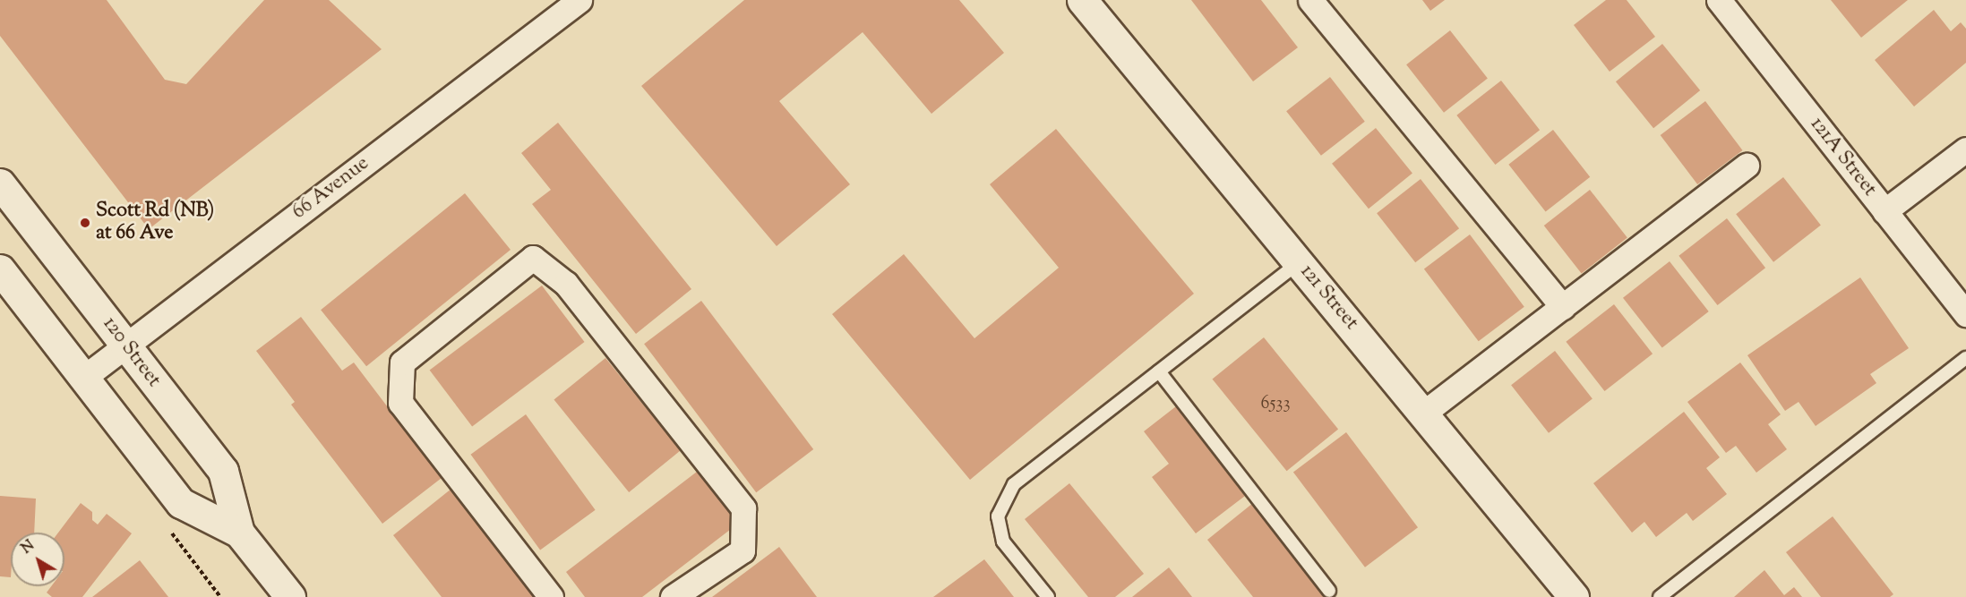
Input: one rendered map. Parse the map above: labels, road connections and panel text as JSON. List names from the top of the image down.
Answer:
{
  "streets": {
    "main road": ["121 Street", "120 Street"],
    "street": ["121A Street", "66 Avenue"]
  },
  "crossings": [
    ["66 Avenue", "120 Street"]
  ],
  "places": ["Scott Rd (NB) at 66 Ave"],
  "house_numbers": ["6533"],
  "north": "top left"
}
